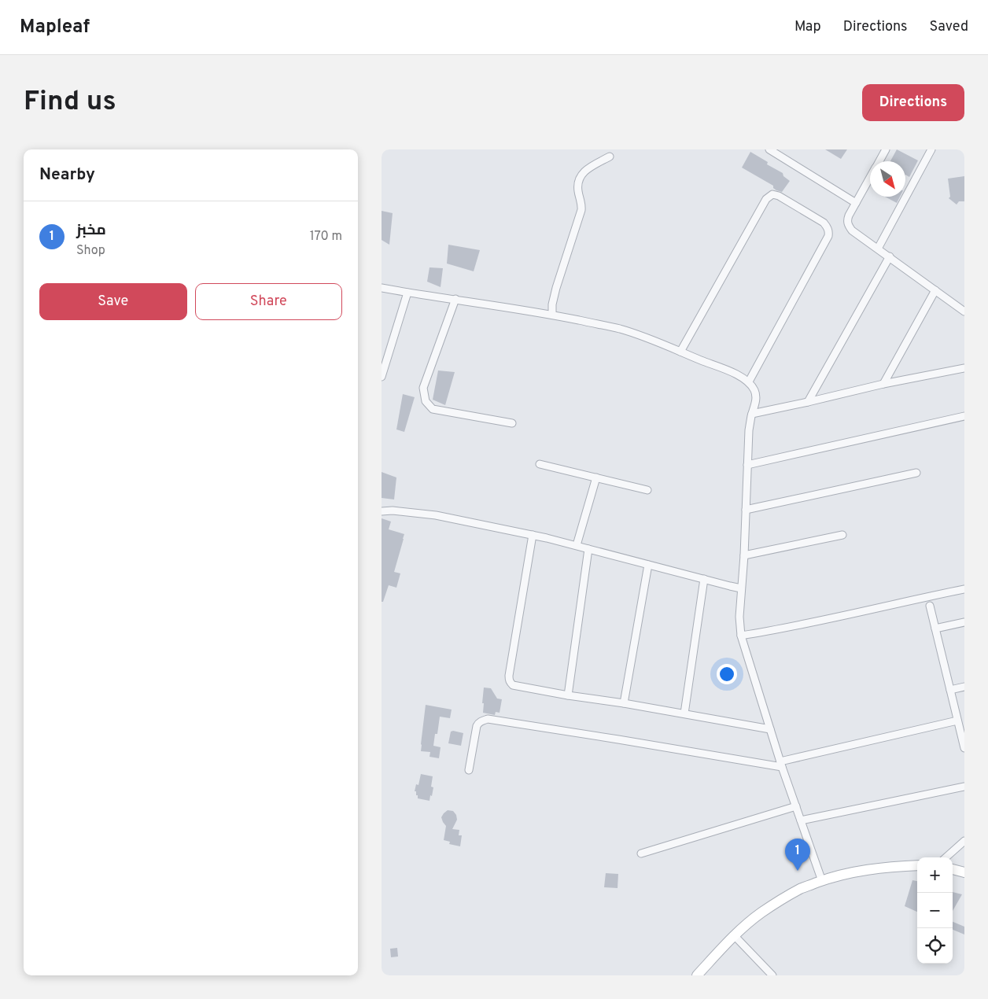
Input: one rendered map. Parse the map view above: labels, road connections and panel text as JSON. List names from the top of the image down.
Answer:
{
  "north": "bottom right",
  "page": {
    "header": "Mapleaf",
    "nav": ["Map", "Directions", "Saved"],
    "buttons": [
      "Directions",
      ["Save", "Share"]
    ],
    "title": "Find us",
    "heading": "Nearby",
    "list": [
      {
        "mark": "1",
        "name": "مخبز",
        "note": "Shop",
        "value": "170 m"
      }
    ],
    "pins": "1",
    "map_buttons": ["+", "−"]
  }
}
